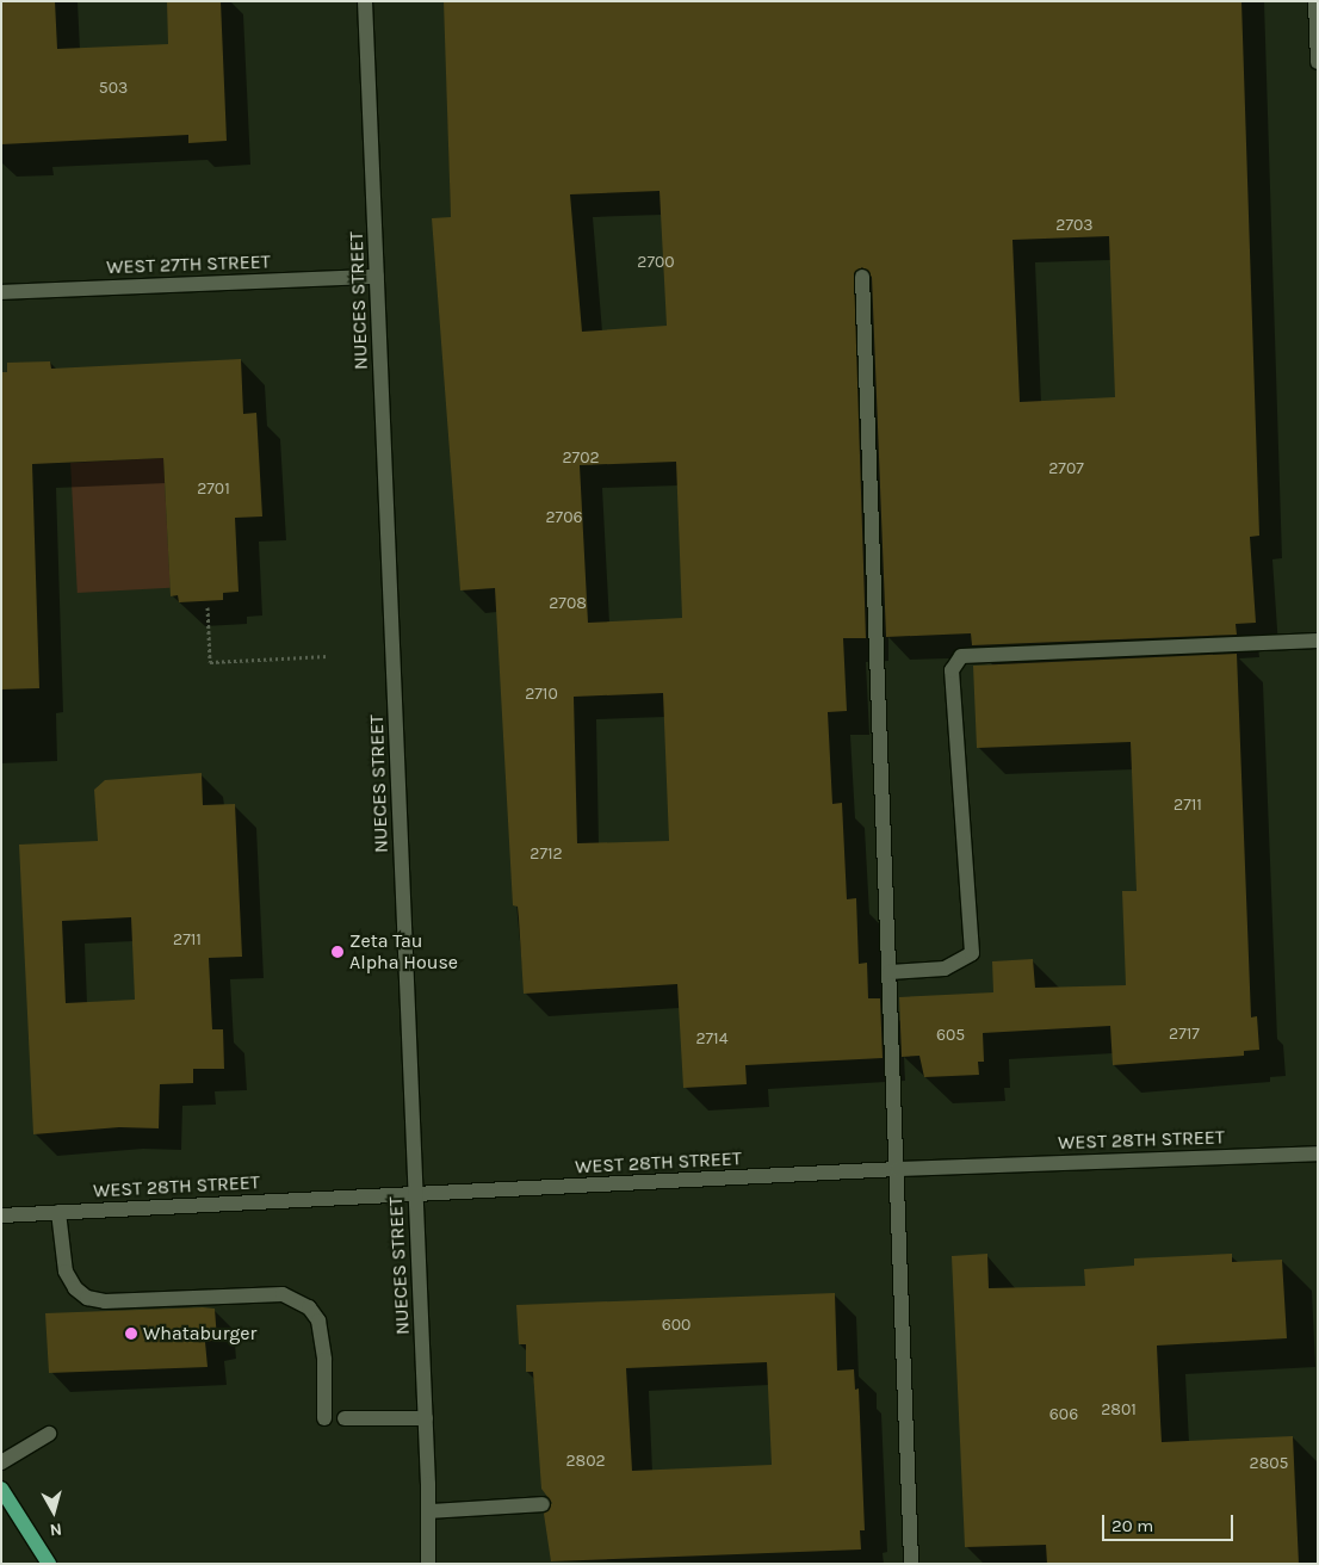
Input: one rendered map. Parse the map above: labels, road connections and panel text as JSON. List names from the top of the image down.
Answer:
{
  "streets": {
    "street": ["WEST 27TH STREET", "NUECES STREET", "WEST 28TH STREET"]
  },
  "crossings": [
    ["WEST 27TH STREET", "NUECES STREET"],
    ["NUECES STREET", "WEST 28TH STREET"]
  ],
  "places": ["Zeta Tau Alpha House", "Whataburger"],
  "house_numbers": [
    "503",
    "2703",
    "2700",
    "2702",
    "2707",
    "2701",
    "2706",
    "2708",
    "2710",
    "2711",
    "2712",
    "2711",
    "2717",
    "605",
    "2714",
    "600",
    "2801",
    "606",
    "2802",
    "2805"
  ],
  "scale_bar": "20 m",
  "north": "bottom"
}
